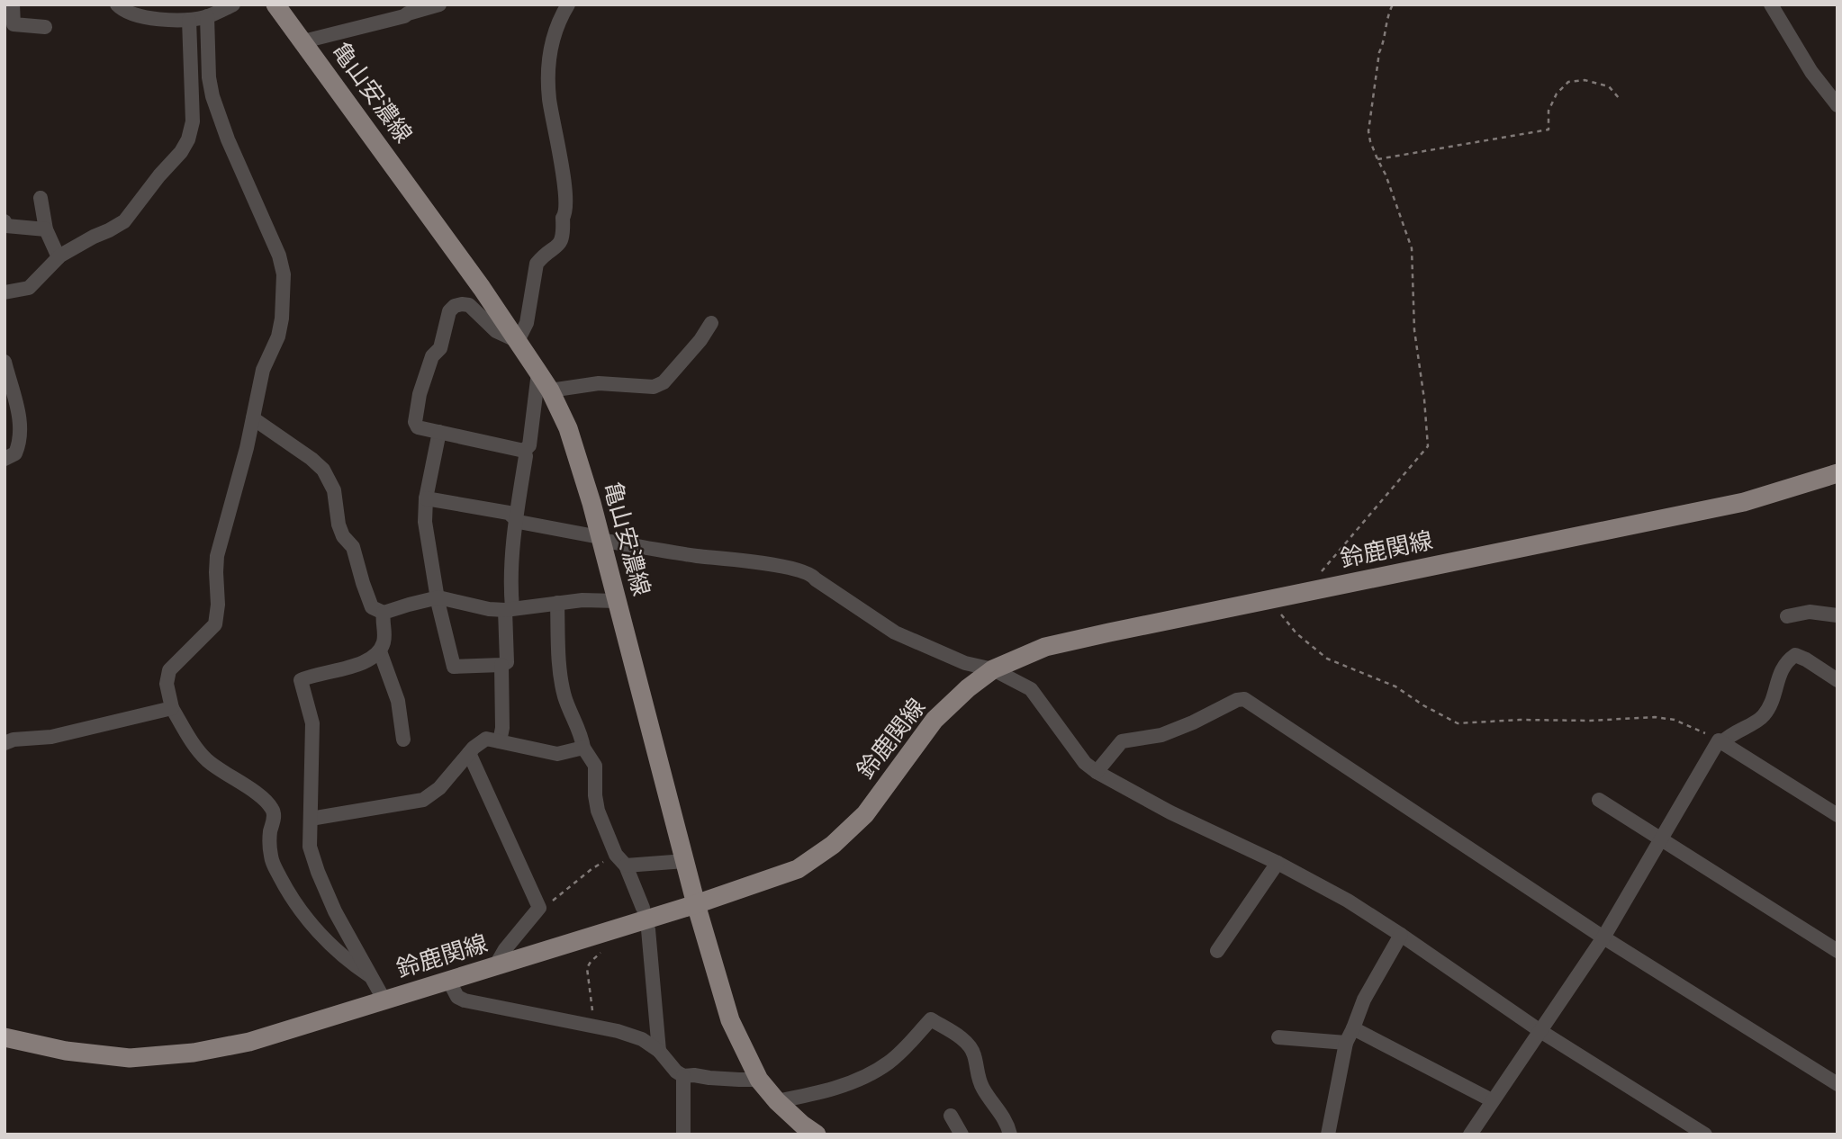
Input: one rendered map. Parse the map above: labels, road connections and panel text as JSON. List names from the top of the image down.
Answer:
{
  "streets": {
    "main road": ["亀山安濃線", "鈴鹿関線"]
  },
  "crossings": [
    ["亀山安濃線", "鈴鹿関線"]
  ]
}
